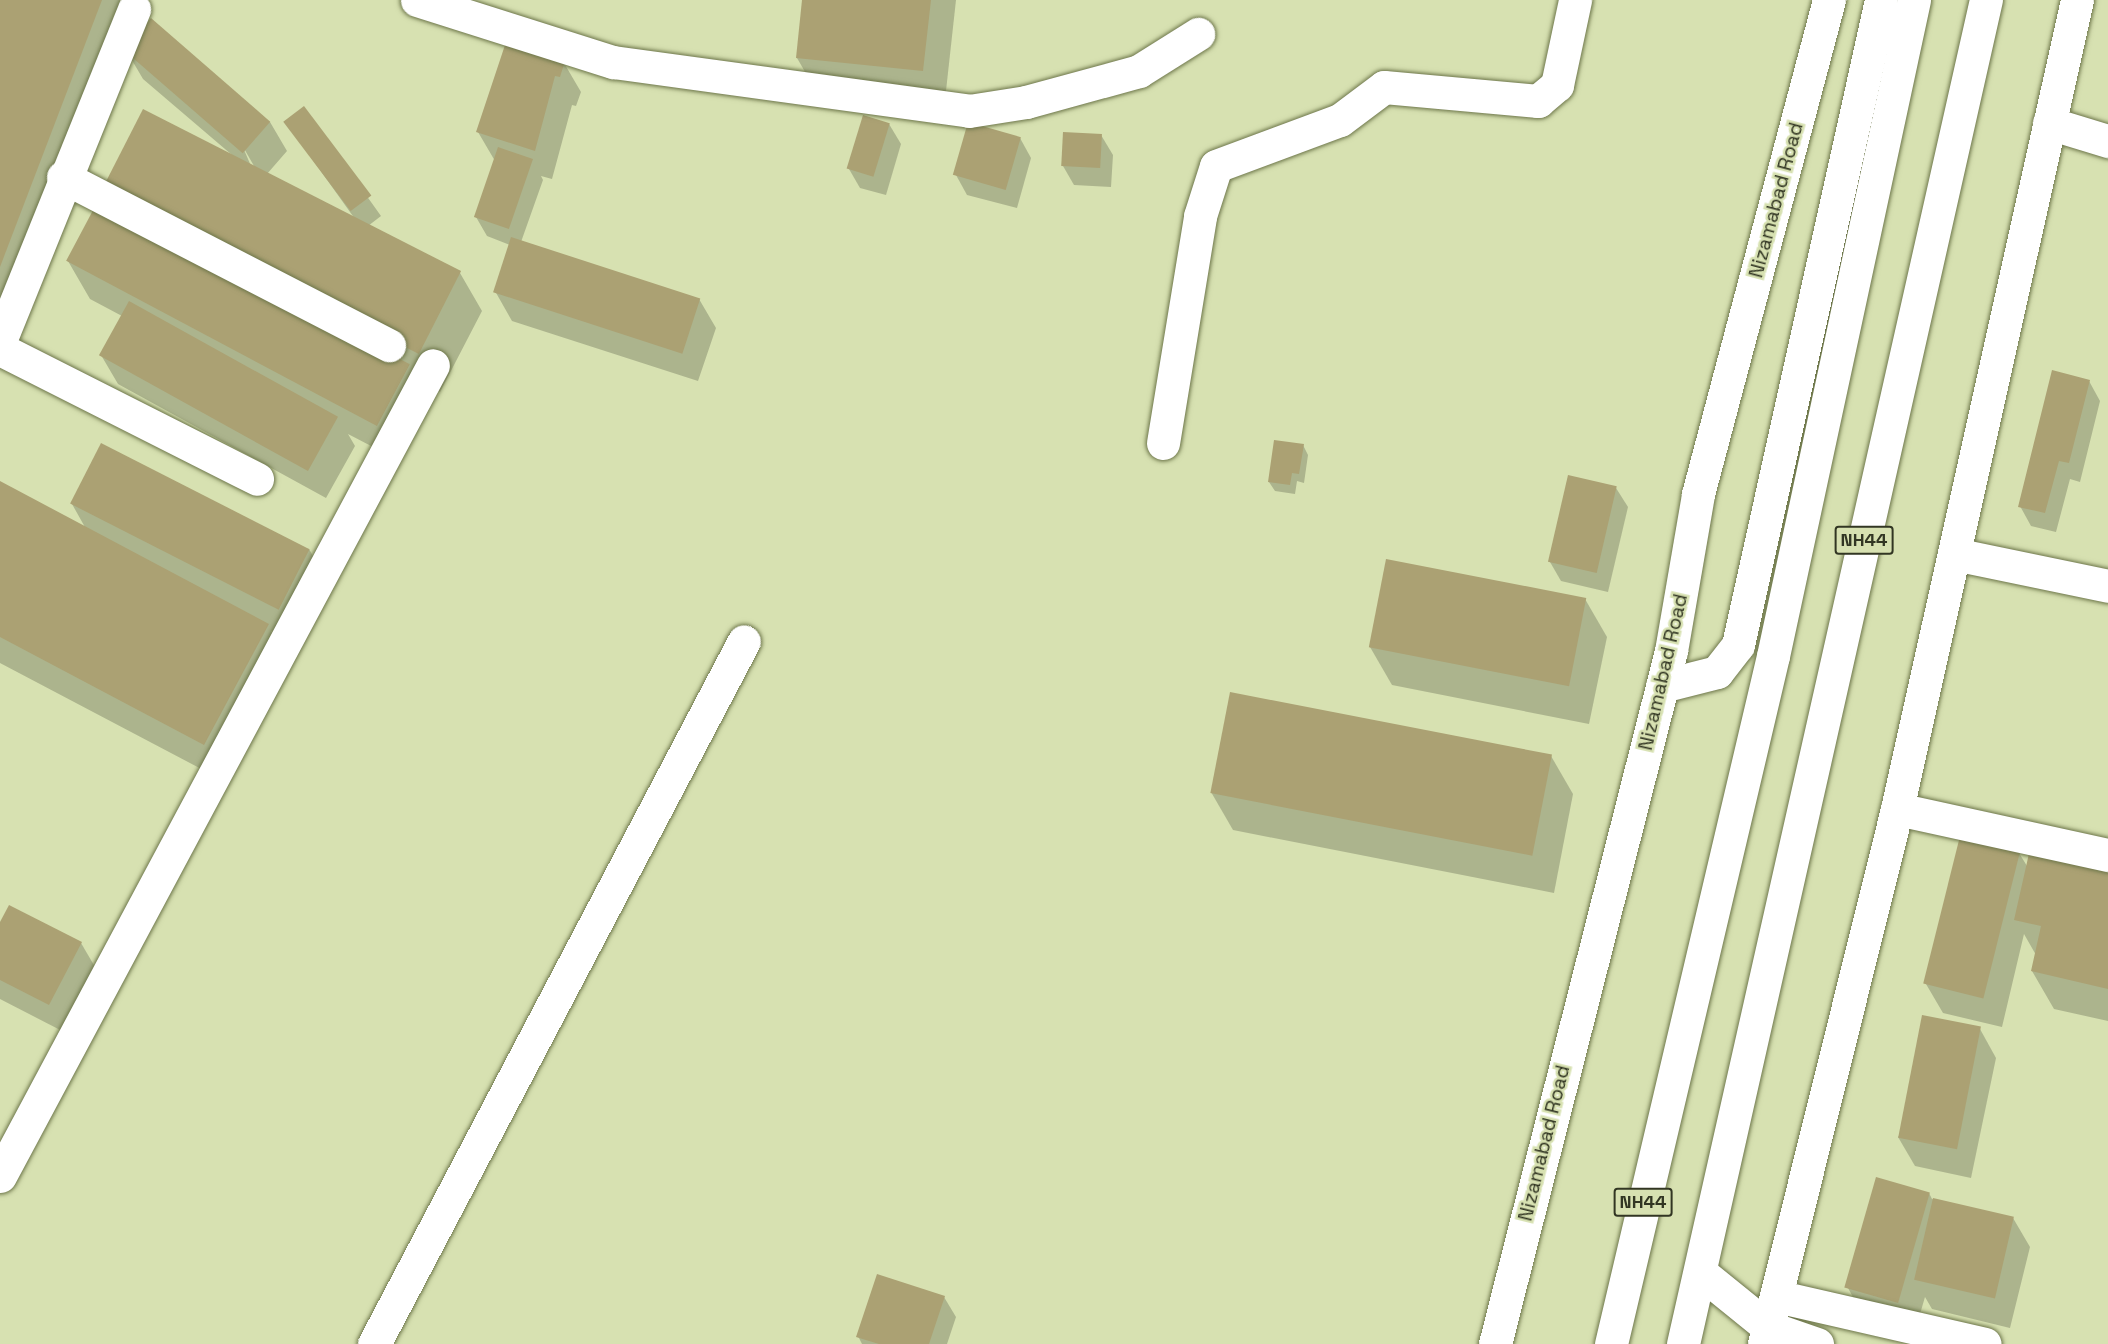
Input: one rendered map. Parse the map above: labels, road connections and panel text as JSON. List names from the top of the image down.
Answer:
{
  "streets": {
    "main road": ["Nizamabad Road", "NH44"]
  }
}
